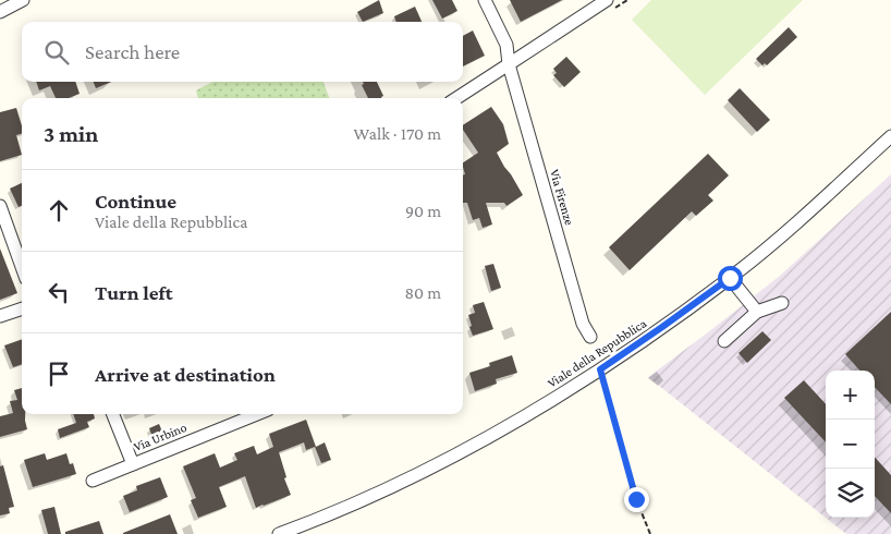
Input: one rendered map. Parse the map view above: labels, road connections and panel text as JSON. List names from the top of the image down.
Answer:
{
  "streets": {
    "street": ["Via Firenze", "Viale della Repubblica", "Via Urbino"]
  },
  "page": {
    "search": "Search here",
    "heading": ["3 min", "Walk · 170 m"],
    "list": [
      ["Continue", "Viale della Repubblica", "90 m"],
      ["Turn left", "80 m"],
      "Arrive at destination"
    ],
    "map_buttons": ["+", "−"]
  }
}
